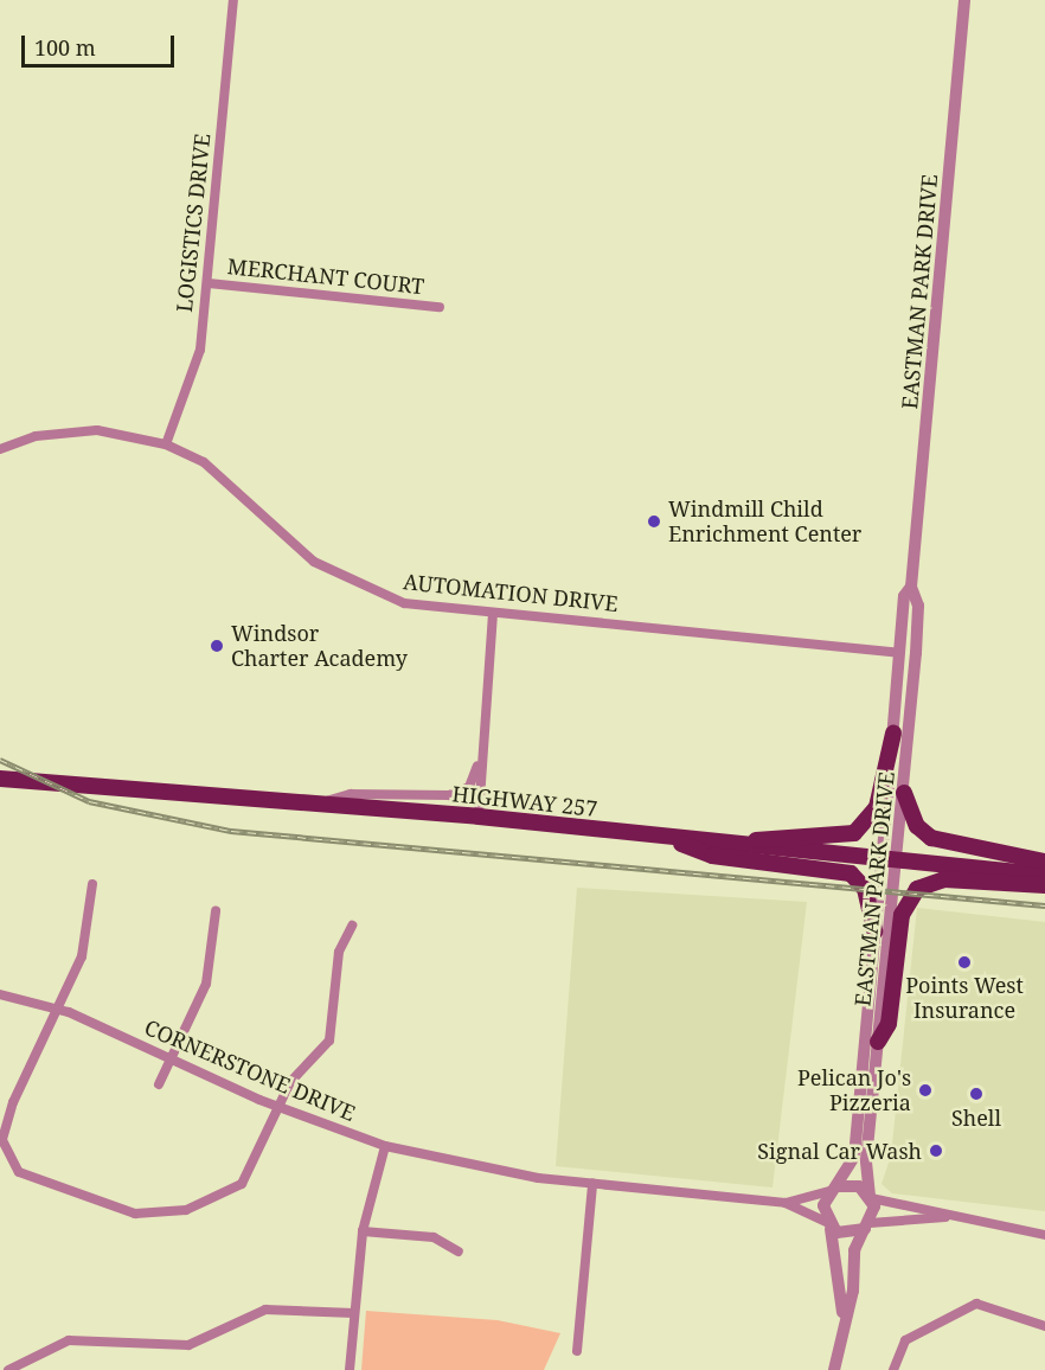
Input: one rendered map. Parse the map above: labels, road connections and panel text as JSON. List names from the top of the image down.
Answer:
{
  "streets": {
    "main road": ["HIGHWAY 257"],
    "street": [
      "LOGISTICS DRIVE",
      "MERCHANT COURT",
      "EASTMAN PARK DRIVE",
      "AUTOMATION DRIVE",
      "CORNERSTONE DRIVE"
    ]
  },
  "crossings": [
    ["LOGISTICS DRIVE", "MERCHANT COURT"],
    ["LOGISTICS DRIVE", "AUTOMATION DRIVE"],
    ["EASTMAN PARK DRIVE", "AUTOMATION DRIVE"],
    ["EASTMAN PARK DRIVE", "HIGHWAY 257"],
    ["EASTMAN PARK DRIVE", "CORNERSTONE DRIVE"]
  ],
  "places": [
    "Windmill Child Enrichment Center",
    "Windsor Charter Academy",
    "Points West Insurance",
    "Pelican Jo's Pizzeria",
    "Shell",
    "Signal Car Wash"
  ],
  "scale_bar": "100 m"
}
